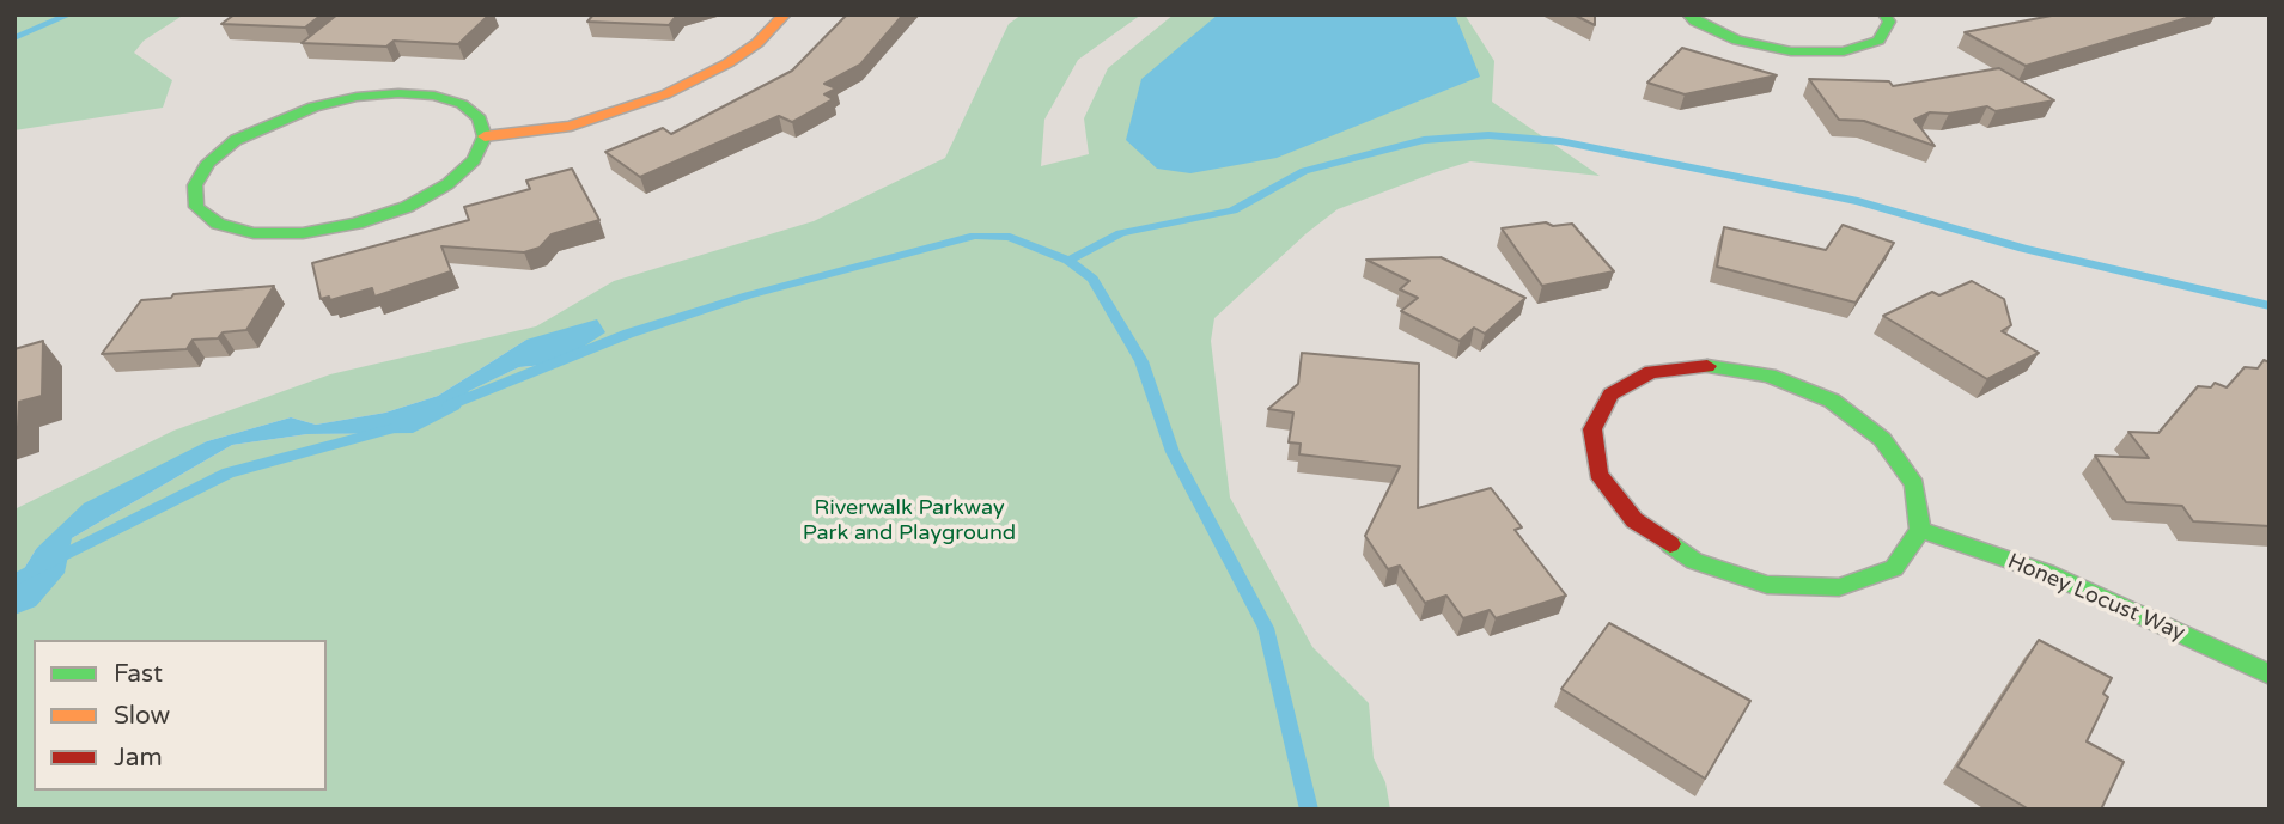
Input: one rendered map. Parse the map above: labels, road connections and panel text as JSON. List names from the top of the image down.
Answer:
{
  "streets": {
    "street": ["Honey Locust Way"]
  },
  "parks": ["Riverwalk Parkway Park and Playground"],
  "legend": ["Fast", "Slow", "Jam"]
}
